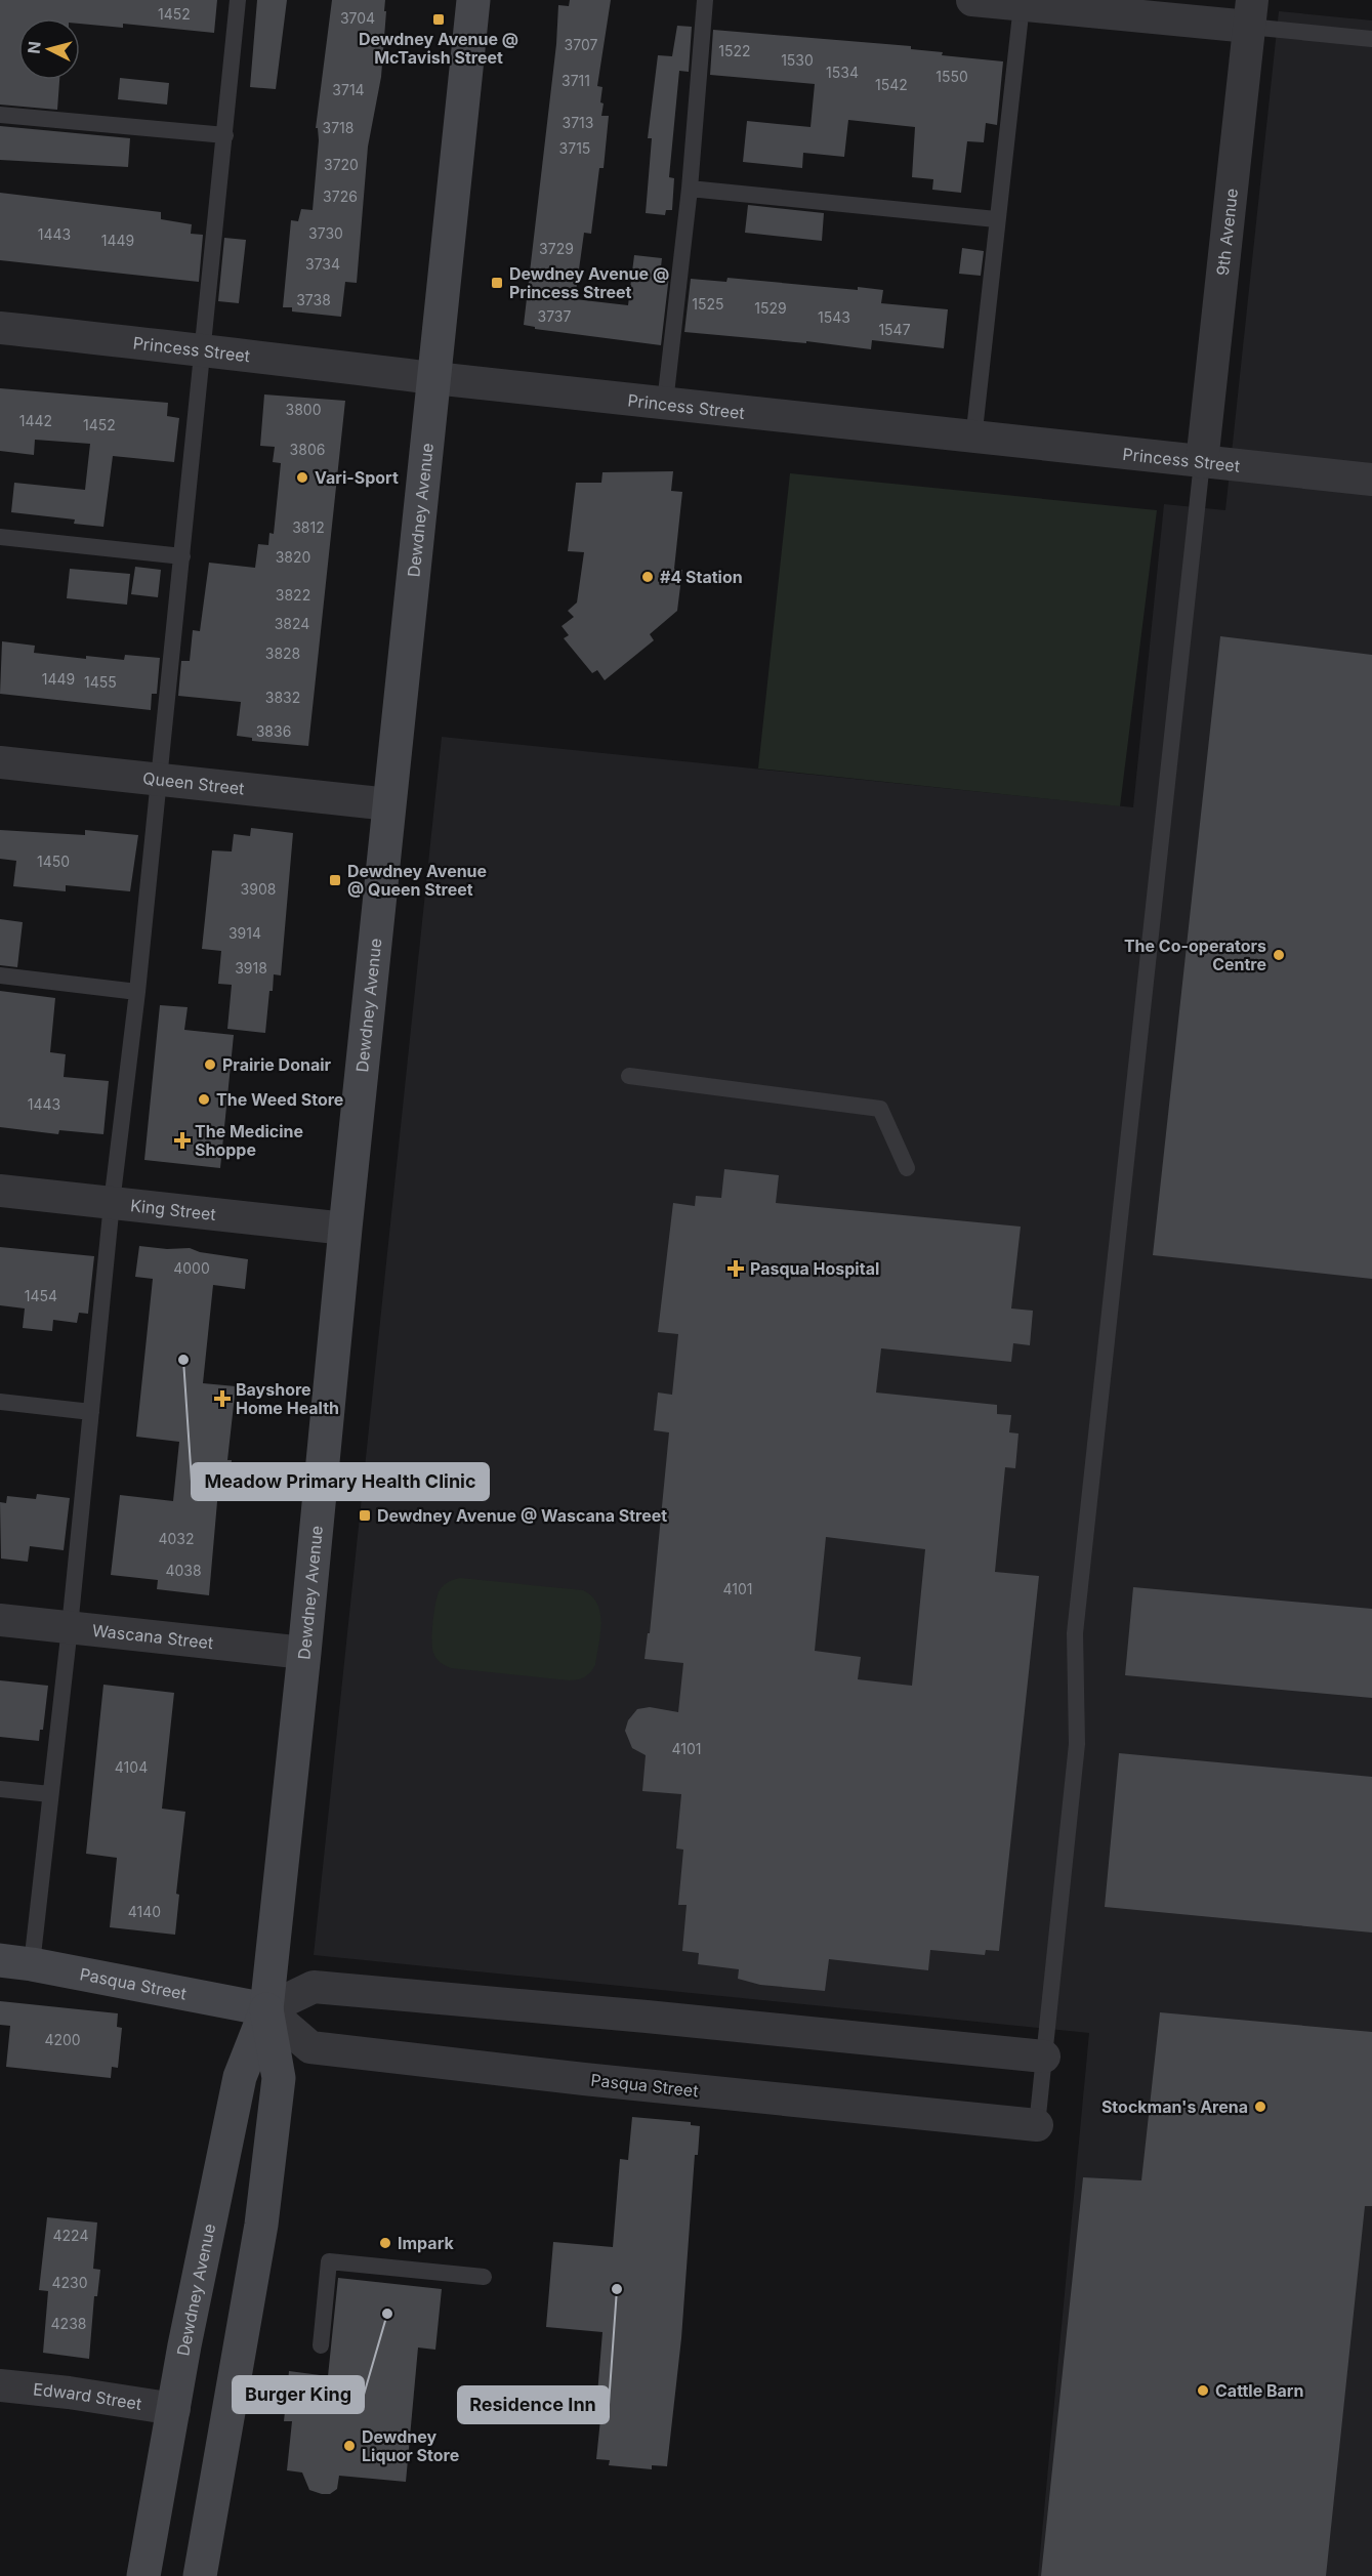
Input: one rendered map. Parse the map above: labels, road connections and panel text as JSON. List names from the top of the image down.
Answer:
{
  "streets": {
    "main road": ["Dewdney Avenue", "Pasqua Street"],
    "street": [
      "9th Avenue",
      "Princess Street",
      "Queen Street",
      "King Street",
      "Wascana Street",
      "Edward Street"
    ]
  },
  "crossings": [
    ["9th Avenue", "Princess Street"],
    ["Princess Street", "Dewdney Avenue"],
    ["Dewdney Avenue", "Queen Street"],
    ["Dewdney Avenue", "King Street"],
    ["Dewdney Avenue", "Wascana Street"],
    ["Dewdney Avenue", "Pasqua Street"],
    ["Dewdney Avenue", "Edward Street"]
  ],
  "places": {
    "transit": [
      "Dewdney Avenue @ McTavish Street",
      "Dewdney Avenue @ Princess Street",
      "Dewdney Avenue @ Queen Street",
      "Dewdney Avenue @ Wascana Street"
    ],
    "other": [
      "Vari-Sport",
      "#4 Station",
      "The Co-operators Centre",
      "Prairie Donair",
      "The Weed Store",
      "Meadow Primary Health Clinic",
      "Stockman's Arena",
      "Impark",
      "Residence Inn",
      "Burger King",
      "Cattle Barn",
      "Dewdney Liquor Store"
    ],
    "health": ["The Medicine Shoppe", "Pasqua Hospital", "Bayshore Home Health"]
  },
  "house_numbers": [
    "1452",
    "3704",
    "3707",
    "1522",
    "1530",
    "1534",
    "1550",
    "3711",
    "1542",
    "3714",
    "3713",
    "3718",
    "3715",
    "3720",
    "3726",
    "3730",
    "1443",
    "1449",
    "3729",
    "3734",
    "3738",
    "1525",
    "1529",
    "3737",
    "1543",
    "1547",
    "3800",
    "1442",
    "1452",
    "3806",
    "3812",
    "3820",
    "3822",
    "3824",
    "3828",
    "1449",
    "1455",
    "3832",
    "3836",
    "1450",
    "3908",
    "3914",
    "3918",
    "1443",
    "4000",
    "1454",
    "4032",
    "4038",
    "4101",
    "4101",
    "4104",
    "4140",
    "4200",
    "4224",
    "4230",
    "4238"
  ],
  "north": "left"
}
